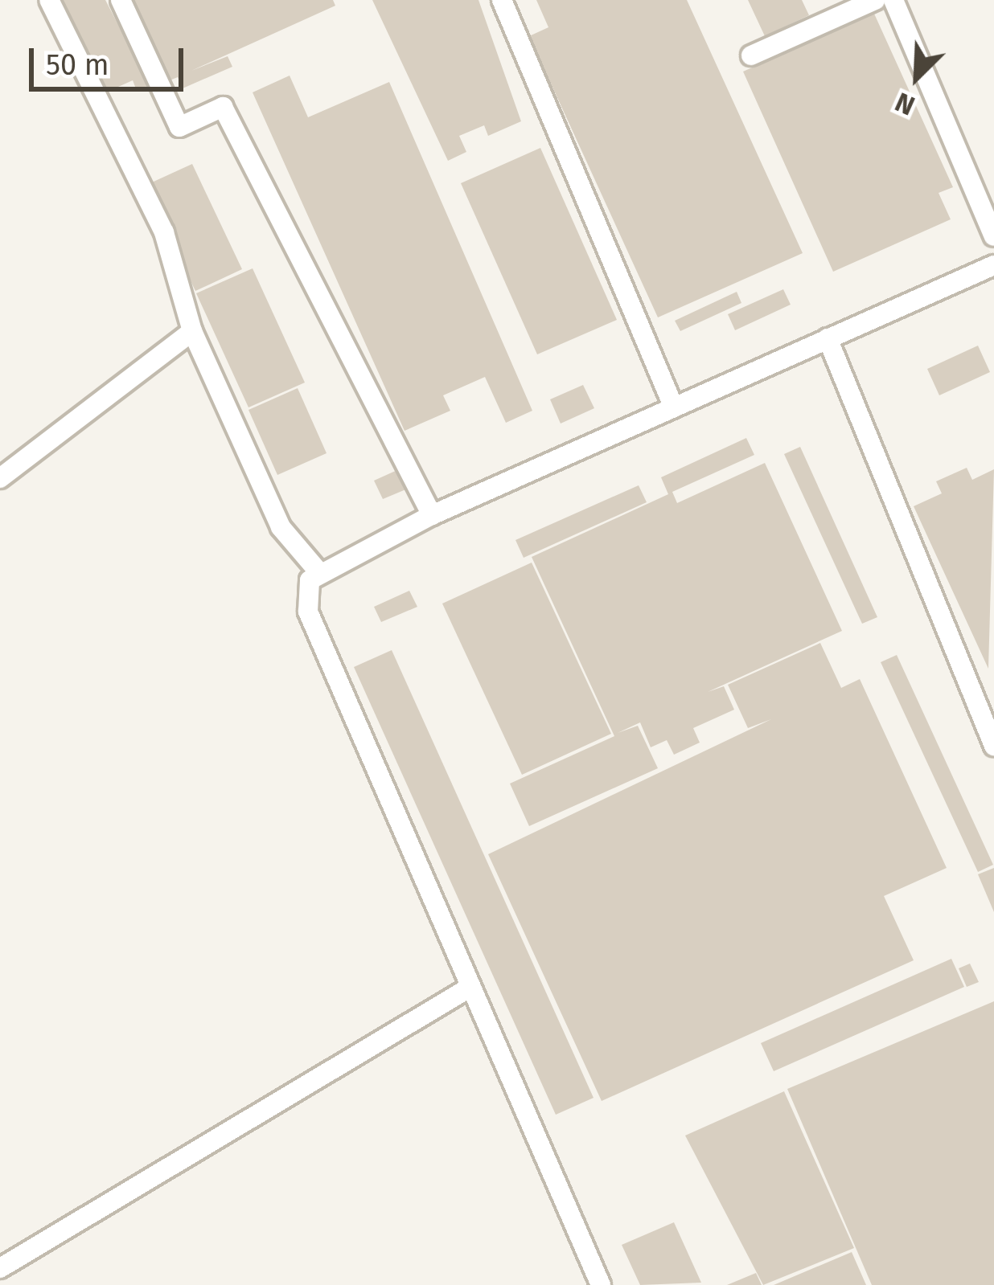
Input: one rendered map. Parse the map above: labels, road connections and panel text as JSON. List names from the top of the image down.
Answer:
{
  "scale_bar": "50 m",
  "north": "bottom left"
}
